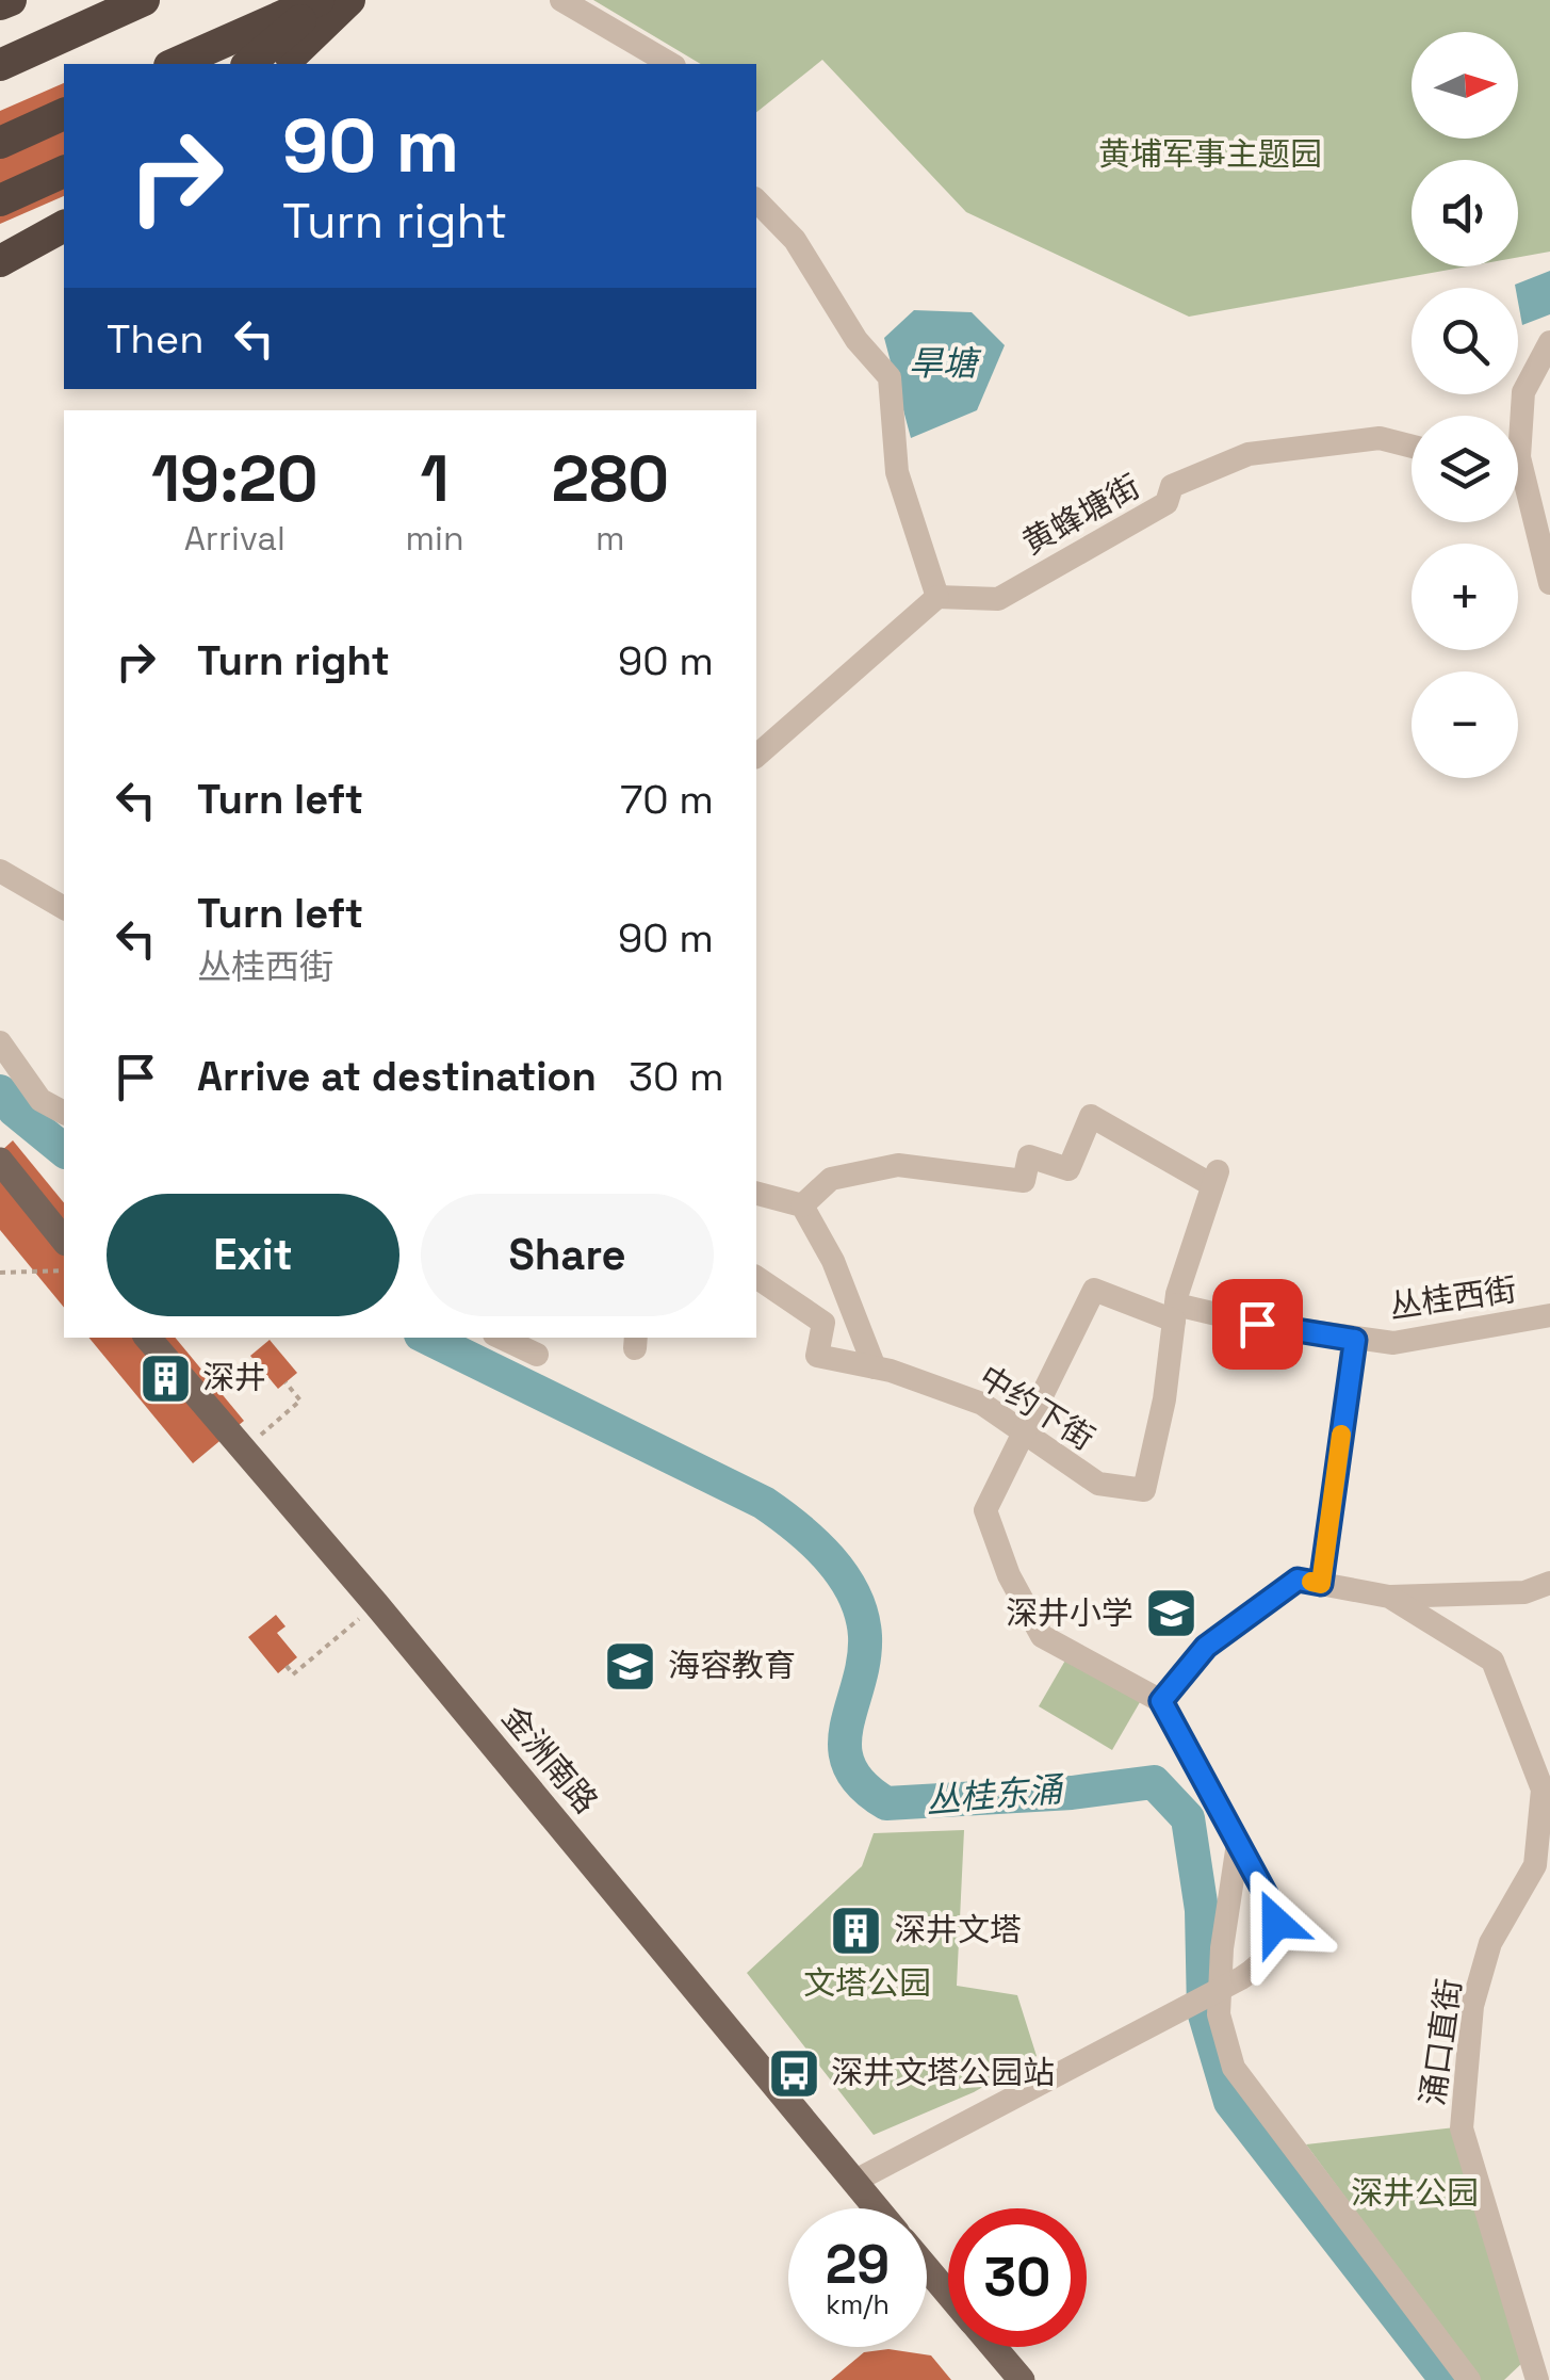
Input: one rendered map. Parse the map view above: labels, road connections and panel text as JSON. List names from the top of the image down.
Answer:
{
  "streets": {
    "main road": ["金洲南路"],
    "street": [
      "黄蜂塘街",
      "丛桂西街",
      "中约下街",
      "涌口直街"
    ]
  },
  "crossings": [
    ["丛桂西街", "中约下街"]
  ],
  "water": ["旱塘", "丛桂东涌"],
  "parks": ["黄埔军事主题园", "文塔公园", "深井公园"],
  "places": {
    "building": ["深井", "深井文塔"],
    "school or university": ["深井小学", "海容教育"],
    "bus stop": ["深井文塔公园站"]
  },
  "north": "right",
  "page": {
    "map_buttons": ["+", "−"],
    "turn": ["90 m", "Turn right"],
    "then": "Then",
    "eta": [
      "19:20",
      "Arrival",
      "1",
      "min",
      "280",
      "m"
    ],
    "list": [
      {
        "name": "Turn right",
        "value": "90 m"
      },
      {
        "name": "Turn left",
        "value": "70 m"
      },
      {
        "name": "Turn left",
        "note": "丛桂西街",
        "value": "90 m"
      },
      {
        "name": "Arrive at destination",
        "value": "30 m"
      }
    ],
    "buttons": ["Exit", "Share"],
    "speed": "29 km/h",
    "limit": "30"
  }
}
